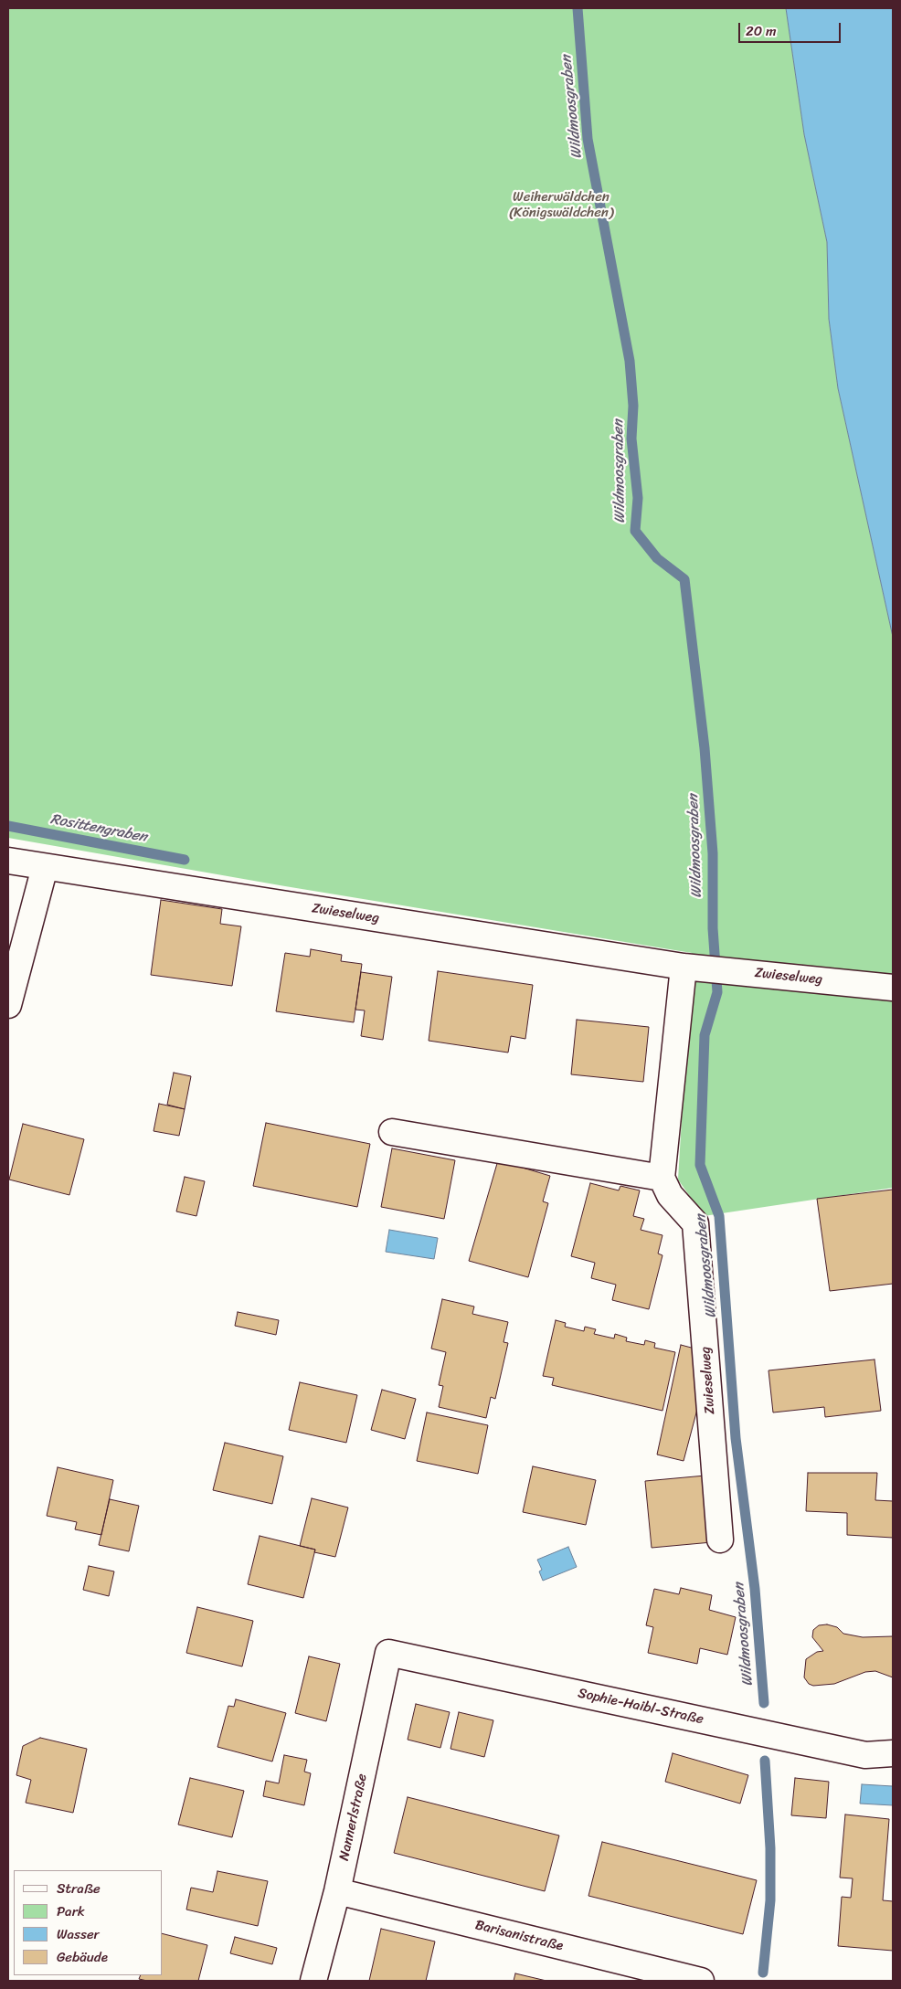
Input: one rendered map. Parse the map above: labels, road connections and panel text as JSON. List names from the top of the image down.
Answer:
{
  "streets": {
    "street": [
      "Zwieselweg",
      "Sophie-Haibl-Straße",
      "Nannerlstraße",
      "Barisanistraße"
    ]
  },
  "crossings": [
    ["Sophie-Haibl-Straße", "Nannerlstraße"],
    ["Nannerlstraße", "Barisanistraße"]
  ],
  "water": ["Wildmoosgraben", "Rosittengraben"],
  "parks": ["Weiherwäldchen (Königswäldchen)"],
  "legend": [
    "Straße",
    "Park",
    "Wasser",
    "Gebäude"
  ],
  "scale_bar": "20 m"
}
